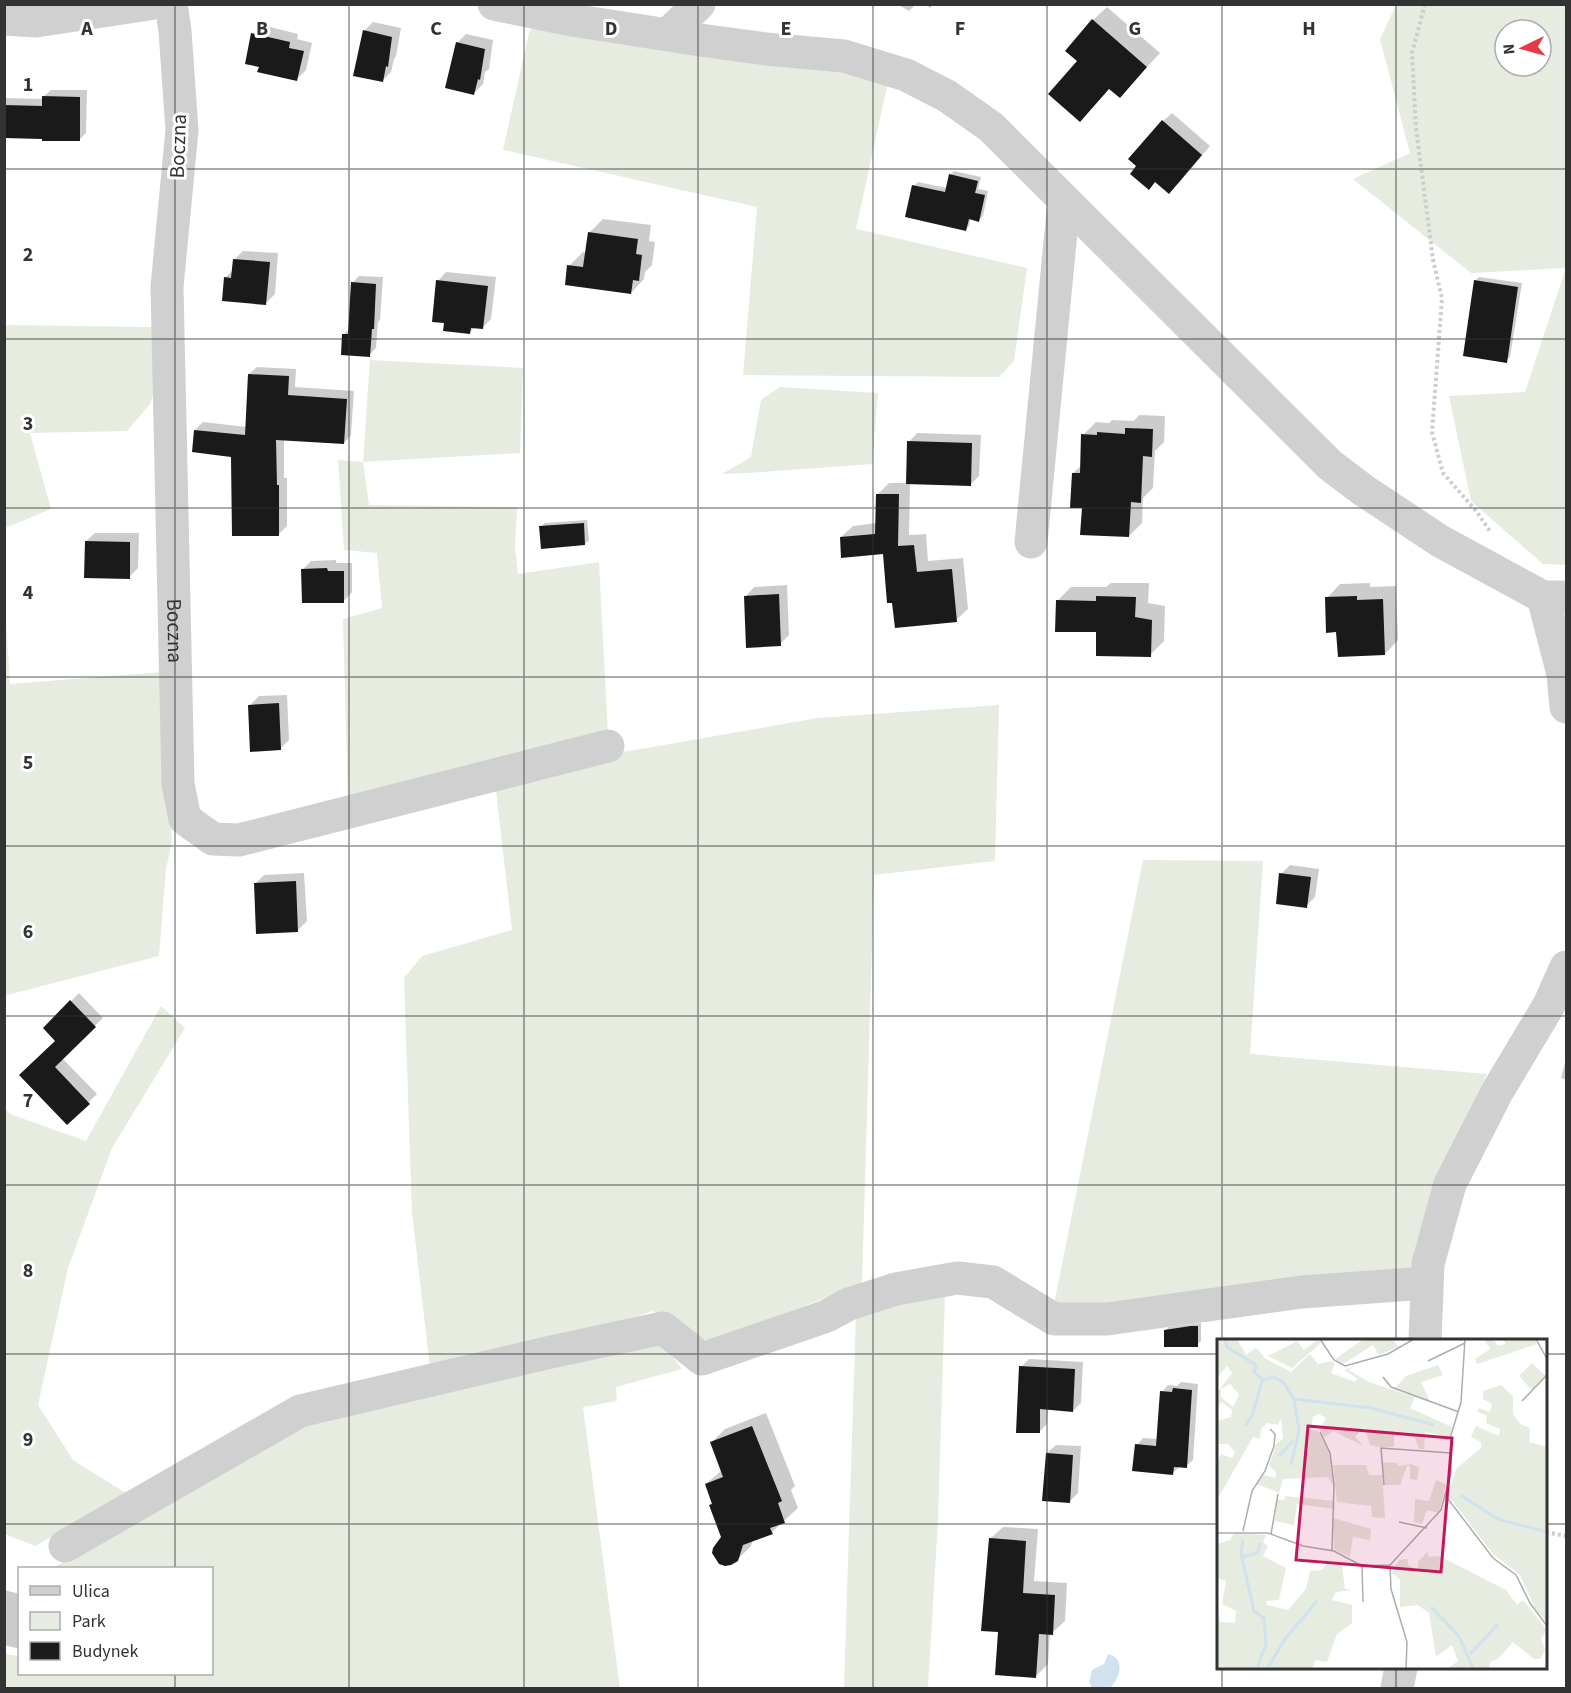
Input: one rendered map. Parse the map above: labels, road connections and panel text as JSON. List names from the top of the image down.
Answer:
{
  "streets": {
    "street": ["Boczna"]
  },
  "legend": ["Ulica", "Park", "Budynek"],
  "north": "left",
  "grid": {
    "columns": [
      "A",
      "B",
      "C",
      "D",
      "E",
      "F",
      "G",
      "H"
    ],
    "rows": [
      "1",
      "2",
      "3",
      "4",
      "5",
      "6",
      "7",
      "8",
      "9"
    ]
  }
}
